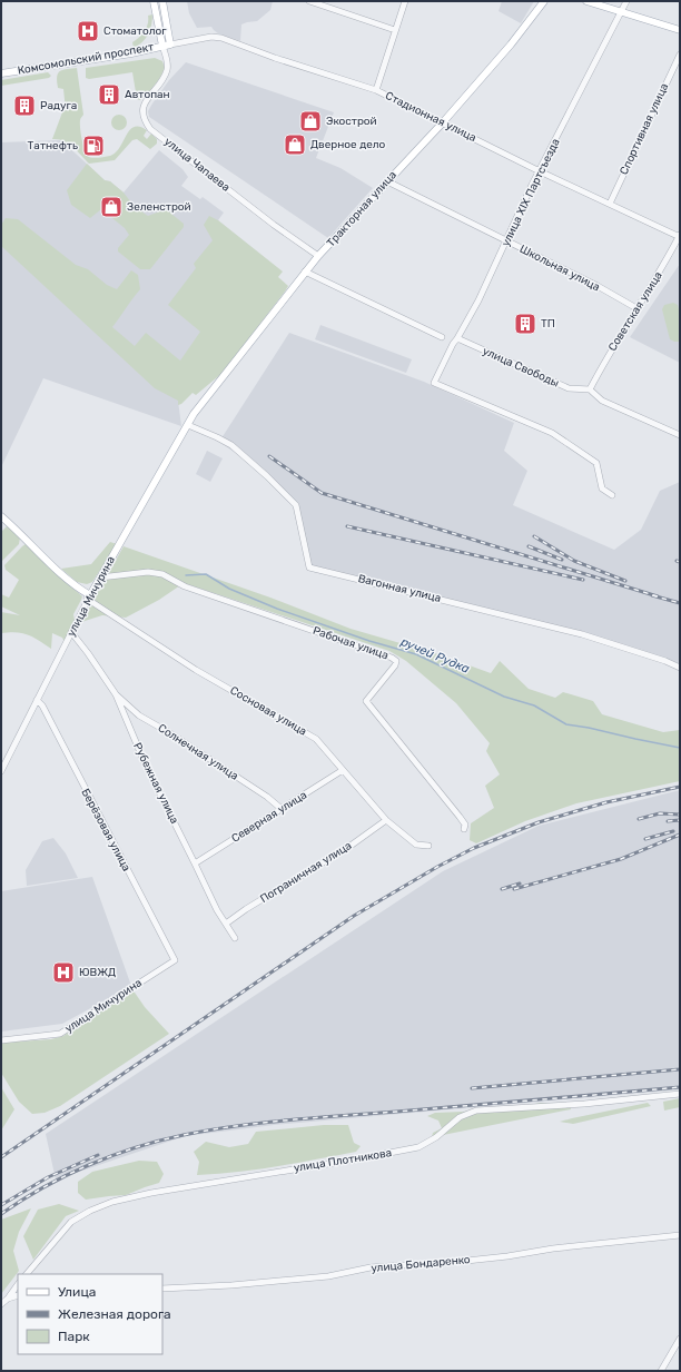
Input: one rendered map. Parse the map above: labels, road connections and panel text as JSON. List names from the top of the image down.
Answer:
{
  "streets": {
    "main road": ["Комсомольский проспект", "Тракторная улица", "улица Мичурина"],
    "street": [
      "Стадионная улица",
      "Спортивная улица",
      "улица Чапаева",
      "улица XIX Партсъезда",
      "Школьная улица",
      "Советская улица",
      "улица Свободы",
      "Вагонная улица",
      "Рабочая улица",
      "Сосновая улица",
      "Солнечная улица",
      "Рубежная улица",
      "Северная улица",
      "Берёзовая улица",
      "Пограничная улица",
      "улица Плотникова",
      "улица Бондаренко"
    ]
  },
  "crossings": [
    ["Комсомольский проспект", "Стадионная улица"],
    ["Комсомольский проспект", "улица Чапаева"],
    ["Стадионная улица", "Спортивная улица"],
    ["Стадионная улица", "улица XIX Партсъезда"],
    ["Стадионная улица", "Тракторная улица"],
    ["Стадионная улица", "Советская улица"],
    ["улица Чапаева", "Тракторная улица"],
    ["улица XIX Партсъезда", "Школьная улица"],
    ["улица XIX Партсъезда", "улица Свободы"],
    ["Тракторная улица", "Школьная улица"],
    ["Тракторная улица", "Вагонная улица"],
    ["Тракторная улица", "улица Мичурина"],
    ["Школьная улица", "Советская улица"],
    ["Советская улица", "улица Свободы"],
    ["Вагонная улица", "улица Мичурина"],
    ["улица Мичурина", "Рабочая улица"],
    ["улица Мичурина", "Сосновая улица"],
    ["улица Мичурина", "Рубежная улица"],
    ["улица Мичурина", "Берёзовая улица"],
    ["Сосновая улица", "Северная улица"],
    ["Сосновая улица", "Пограничная улица"],
    ["Солнечная улица", "Рубежная улица"],
    ["Солнечная улица", "Северная улица"],
    ["Рубежная улица", "Северная улица"],
    ["Рубежная улица", "Пограничная улица"]
  ],
  "water": ["ручей Рудка"],
  "places": {
    "hospital": ["Стоматолог", "ЮВЖД"],
    "building": ["Автопан", "Радуга", "ТП"],
    "shop": ["Экострой", "Дверное дело", "Зеленстрой"],
    "fuel station": ["Татнефть"]
  },
  "legend": ["Улица", "Железная дорога", "Парк"]
}
